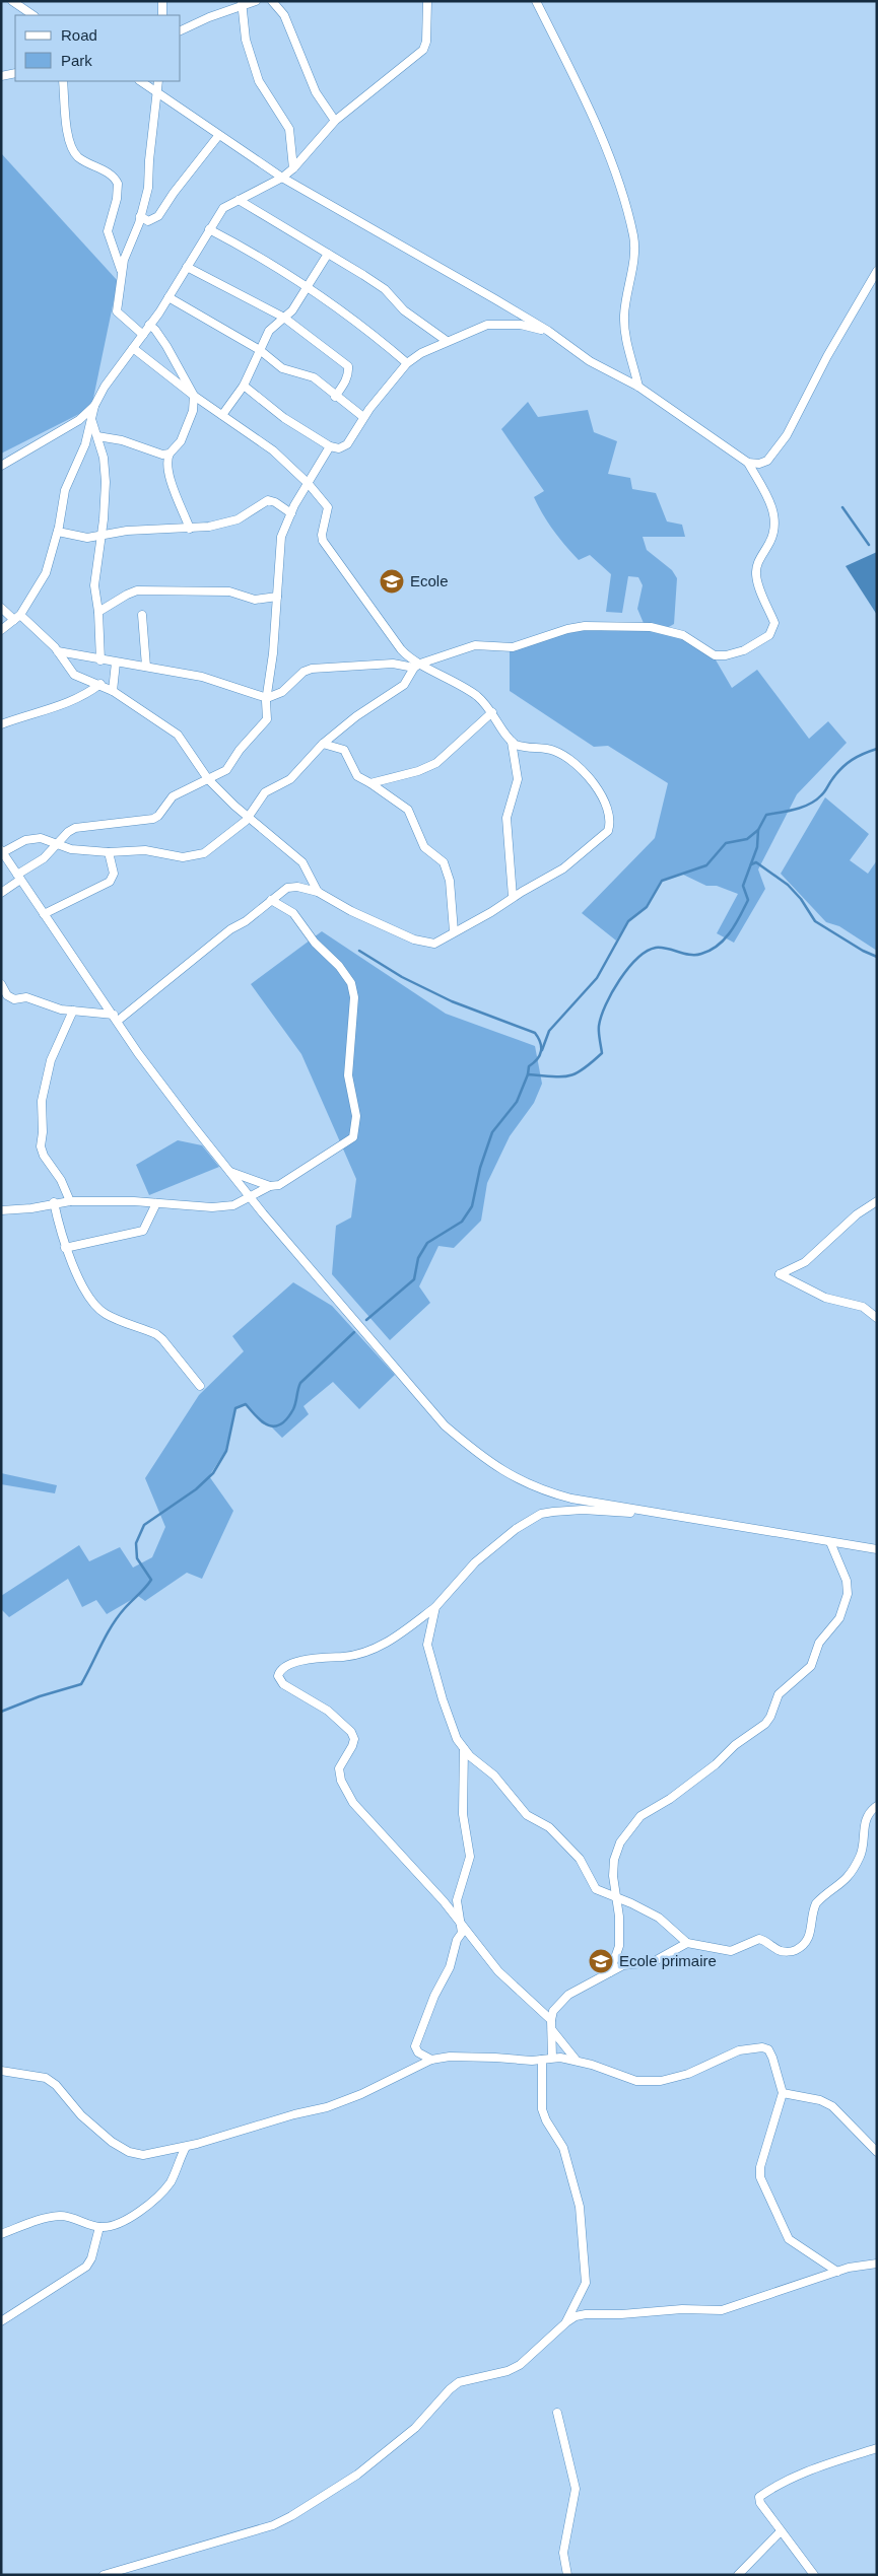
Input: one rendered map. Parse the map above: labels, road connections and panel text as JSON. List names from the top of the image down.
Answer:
{
  "places": {
    "school or university": ["Ecole", "Ecole primaire"]
  },
  "legend": ["Road", "Park"]
}
